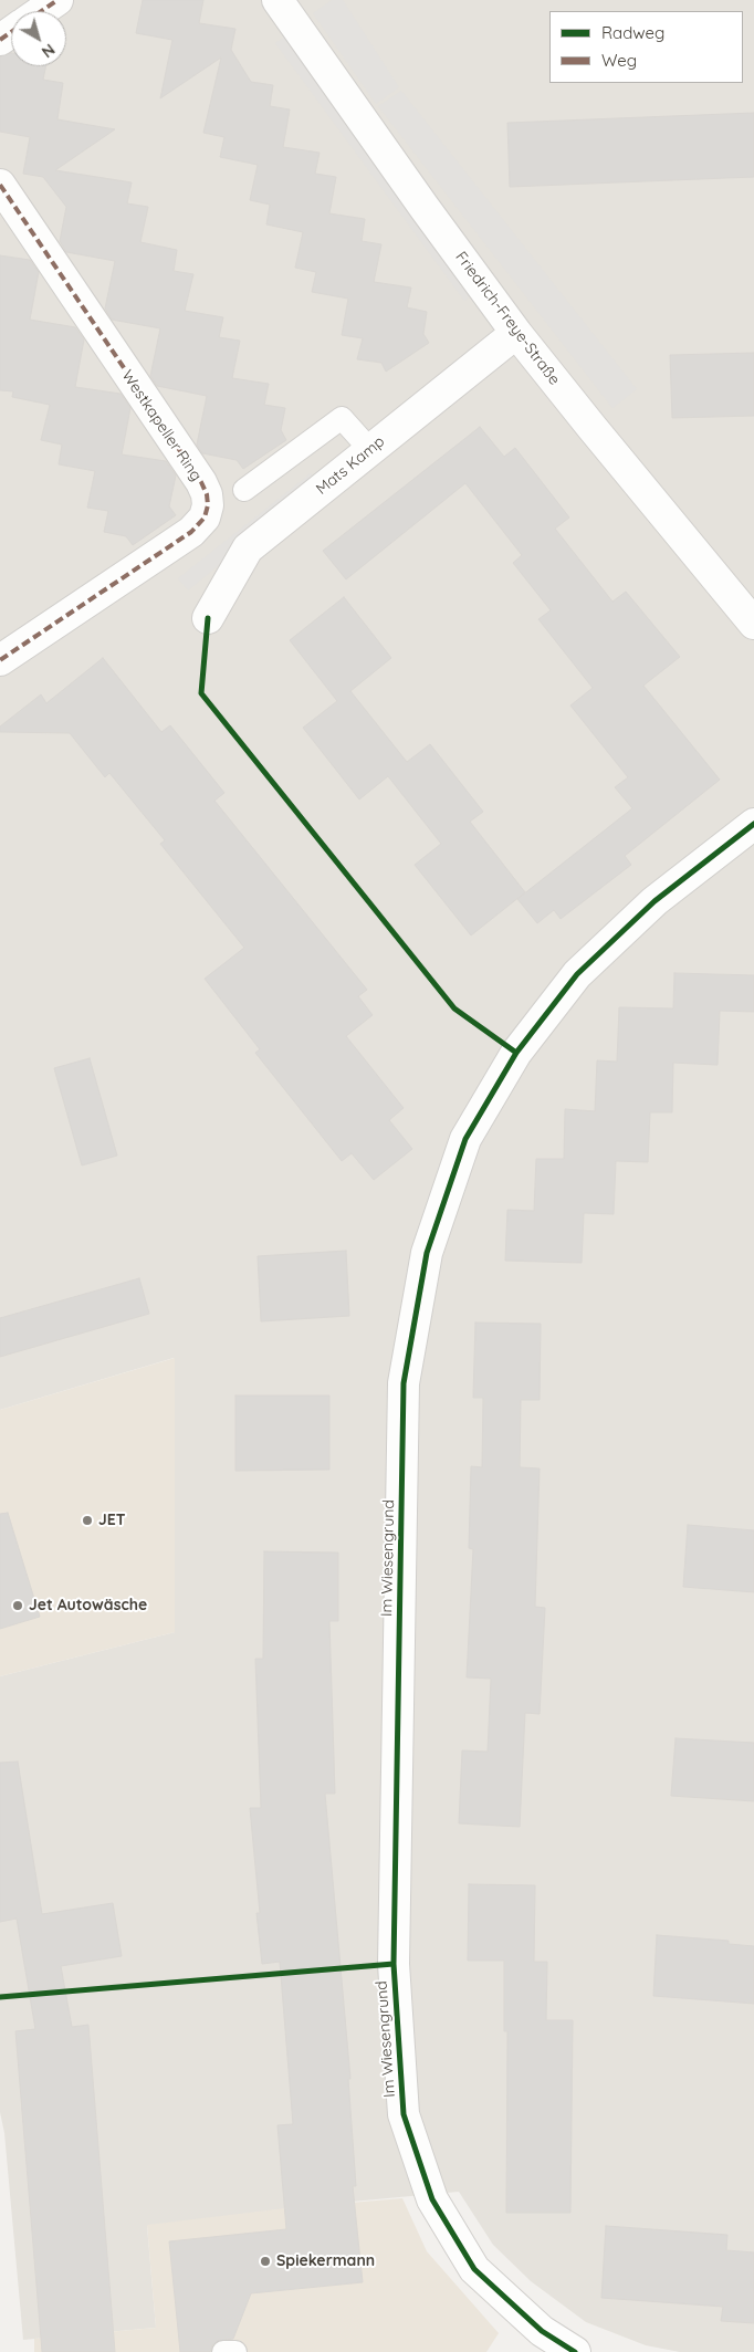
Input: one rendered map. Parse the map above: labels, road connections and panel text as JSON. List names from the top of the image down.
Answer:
{
  "streets": {
    "street": [
      "Friedrich-Freye-Straße",
      "Westkapeller Ring",
      "Mats Kamp",
      "Im Wiesengrund"
    ]
  },
  "crossings": [
    ["Friedrich-Freye-Straße", "Mats Kamp"]
  ],
  "places": ["JET", "Jet Autowäsche", "Spiekermann"],
  "legend": ["Radweg", "Weg"],
  "north": "bottom right"
}
